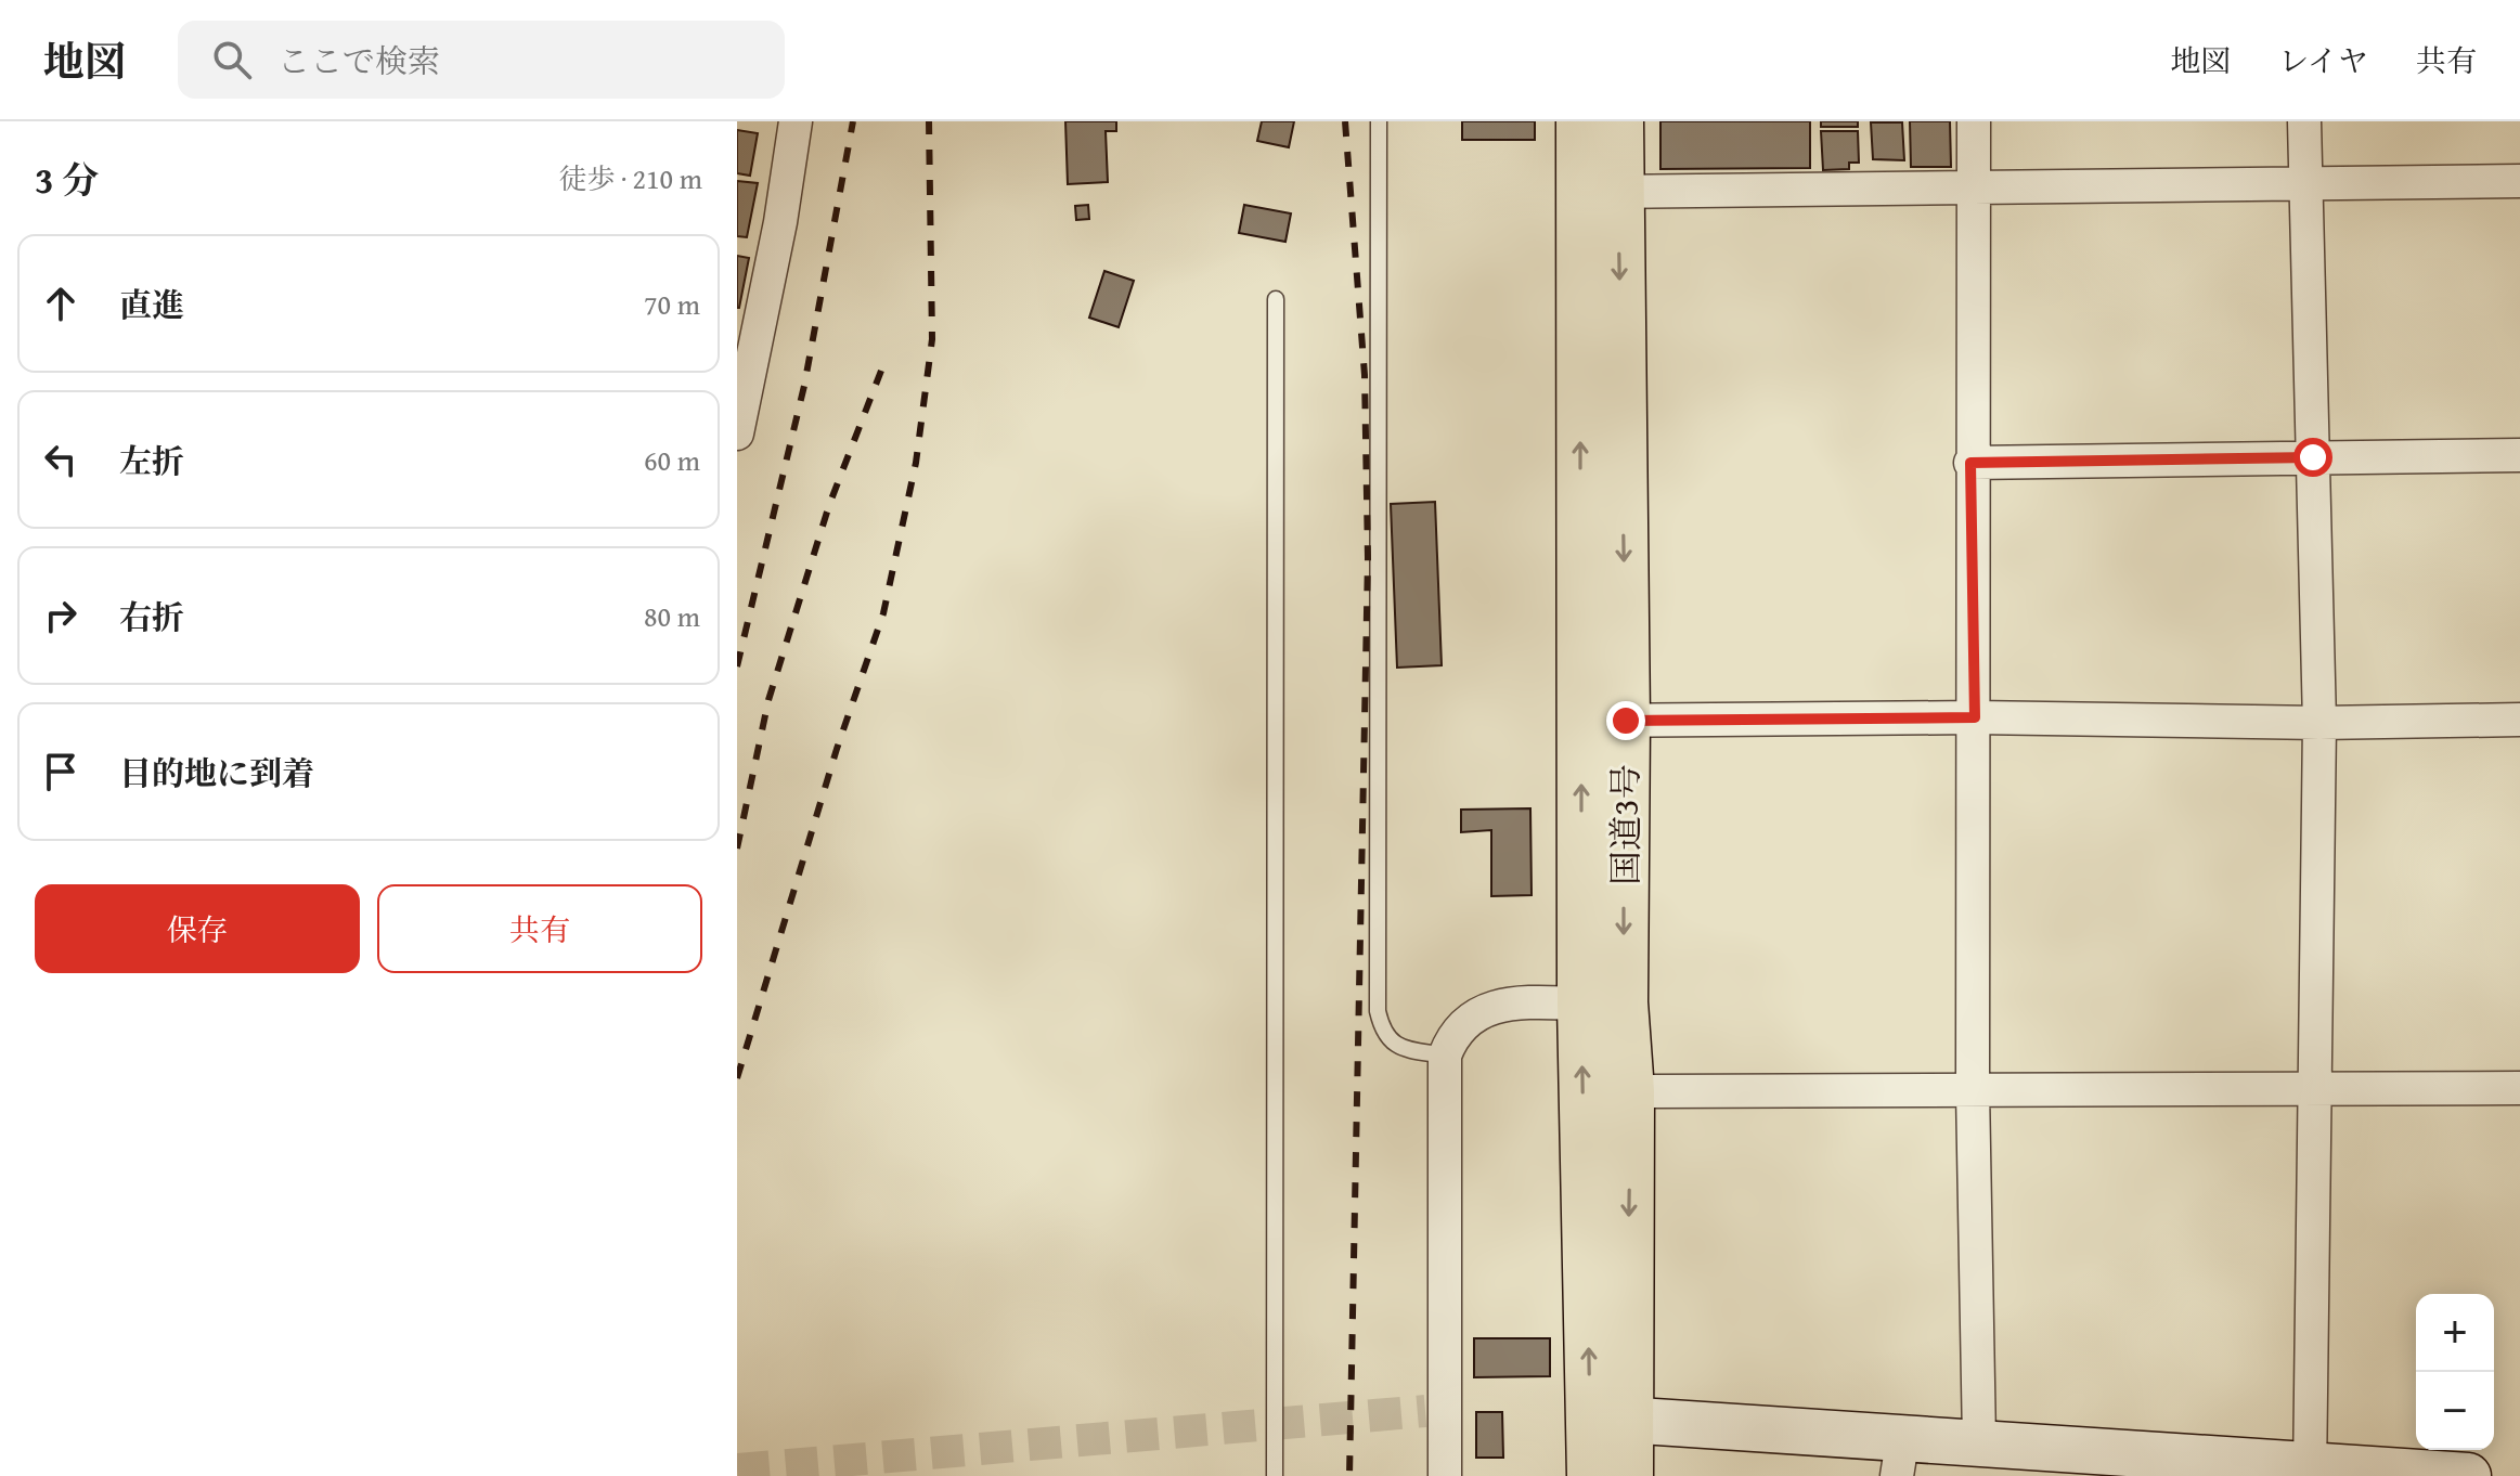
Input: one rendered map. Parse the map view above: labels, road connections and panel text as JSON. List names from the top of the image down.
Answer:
{
  "streets": {
    "highway": ["国道3号"]
  },
  "page": {
    "header": "地図",
    "search": "ここで検索",
    "nav": ["地図", "レイヤ", "共有"],
    "heading": ["3 分", "徒歩 · 210 m"],
    "list": [
      ["直進", "70 m"],
      ["左折", "60 m"],
      ["右折", "80 m"],
      "目的地に到着"
    ],
    "buttons": ["保存", "共有"],
    "map_buttons": ["+", "−"]
  }
}
